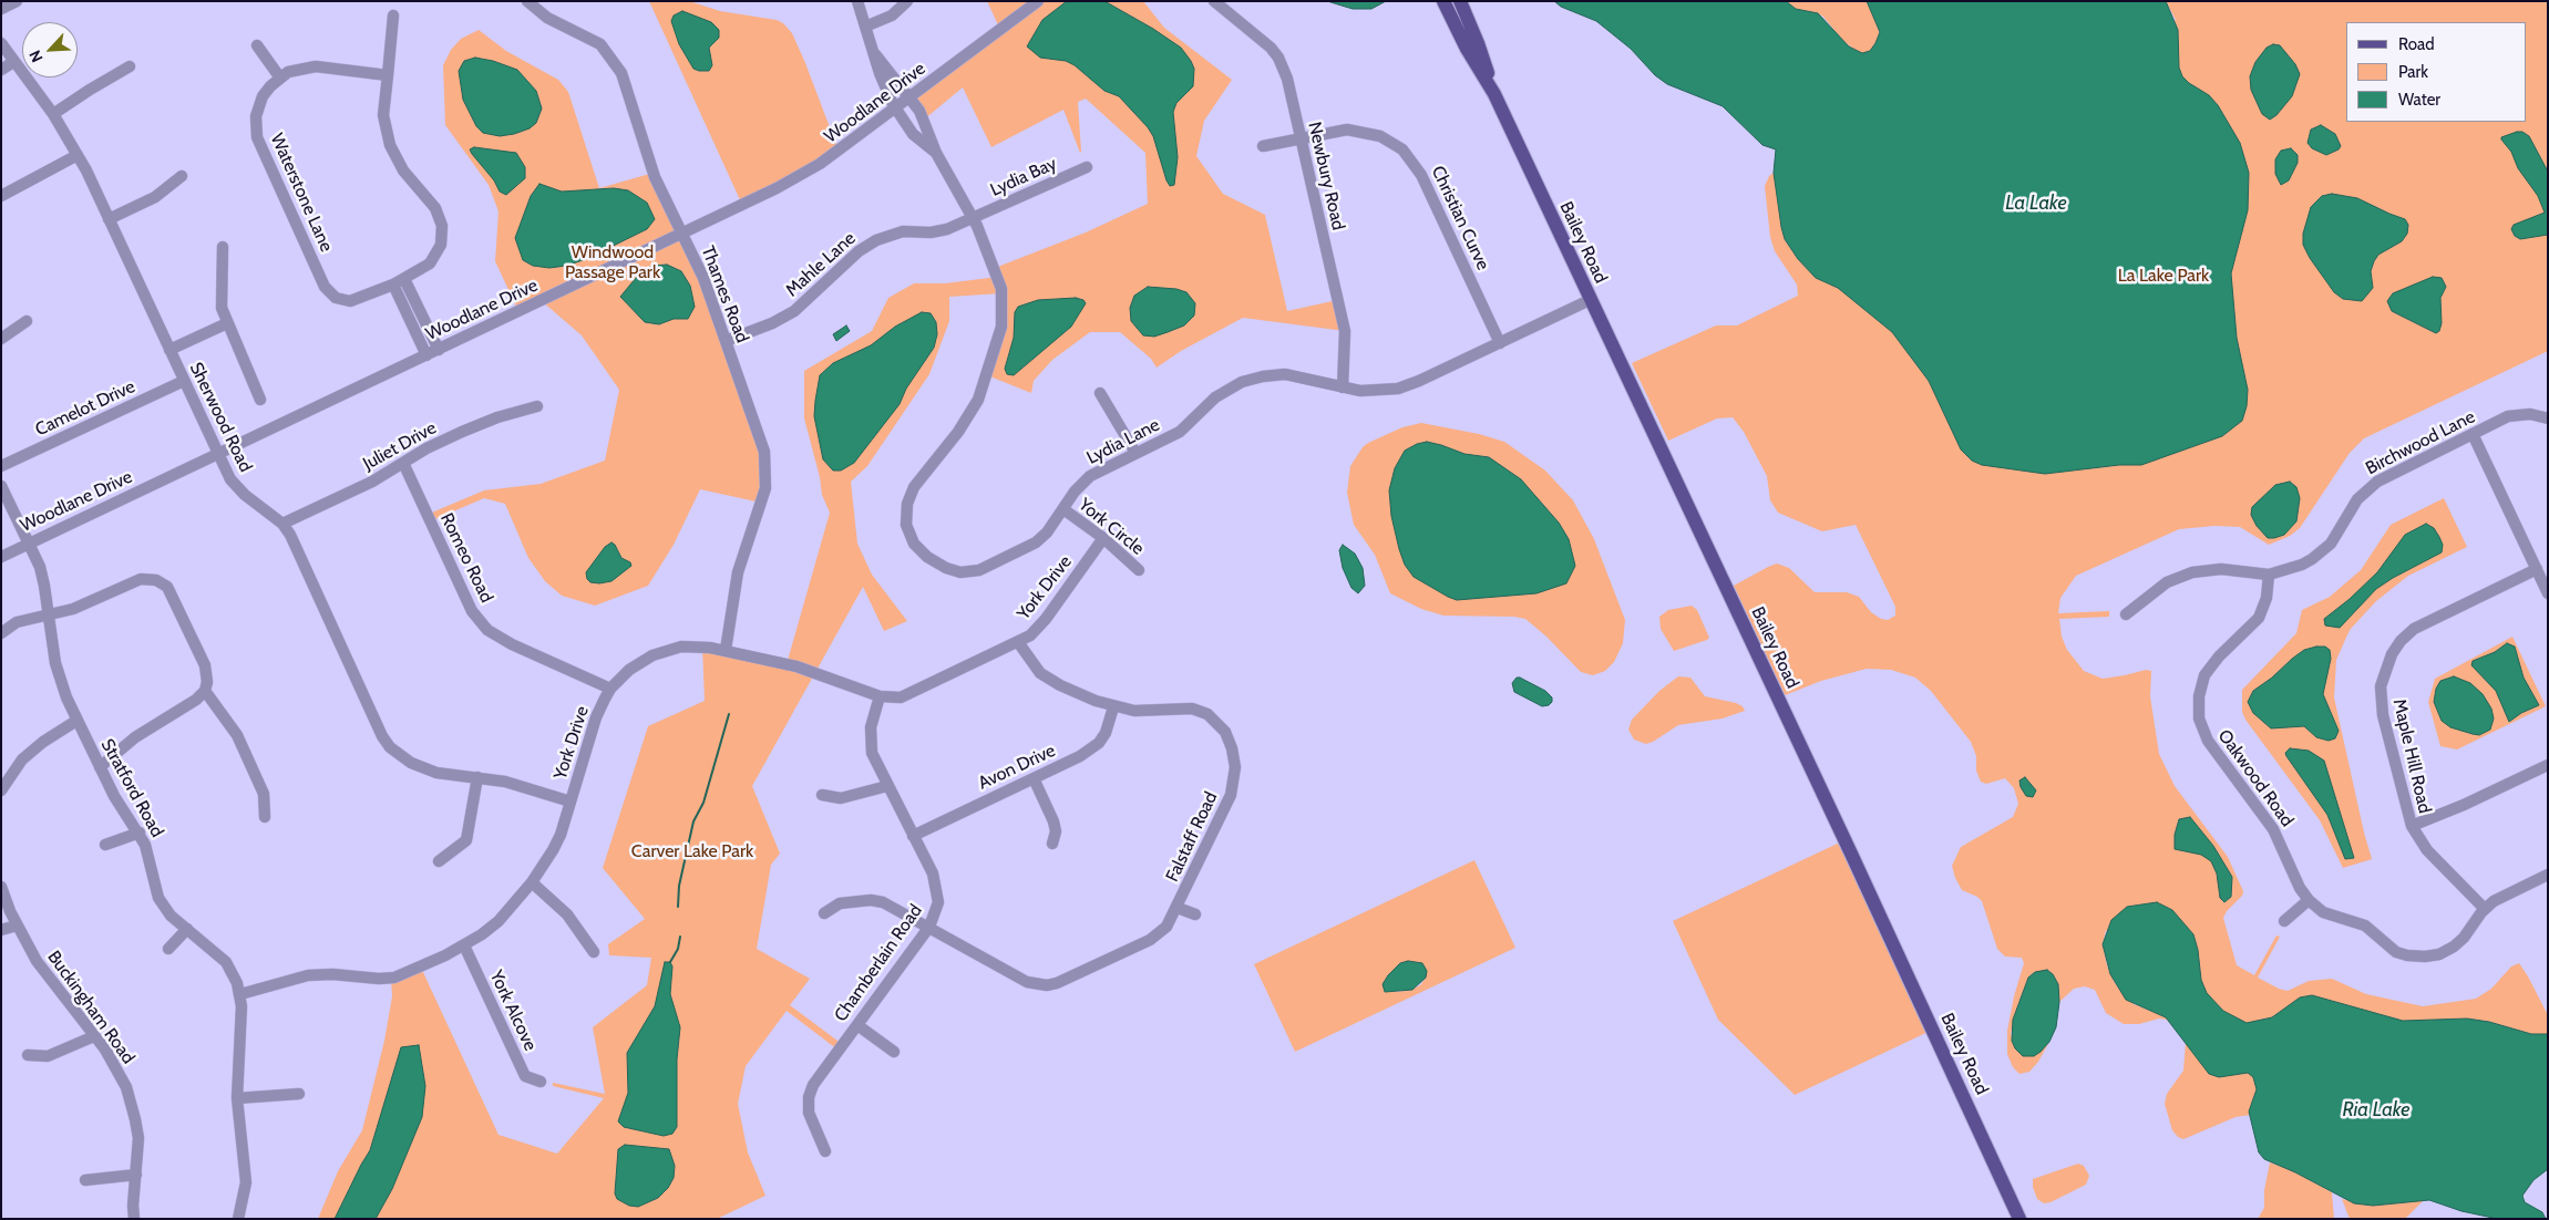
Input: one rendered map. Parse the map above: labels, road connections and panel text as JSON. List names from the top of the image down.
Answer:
{
  "streets": {
    "main road": ["Bailey Road"],
    "street": [
      "Woodlane Drive",
      "Newbury Road",
      "Lydia Bay",
      "Waterstone Lane",
      "Christian Curve",
      "Mahle Lane",
      "Thames Road",
      "Camelot Drive",
      "Sherwood Road",
      "Lydia Lane",
      "Birchwood Lane",
      "Juliet Drive",
      "York Circle",
      "Romeo Road",
      "York Drive",
      "Maple Hill Road",
      "Avon Drive",
      "Oakwood Road",
      "Stratford Road",
      "Falstaff Road",
      "Chamberlain Road",
      "Buckingham Road",
      "York Alcove"
    ]
  },
  "crossings": [
    ["Woodlane Drive", "Thames Road"],
    ["Woodlane Drive", "Sherwood Road"],
    ["Woodlane Drive", "Lydia Lane"],
    ["Woodlane Drive", "Stratford Road"],
    ["Newbury Road", "Christian Curve"],
    ["Newbury Road", "Lydia Lane"],
    ["Lydia Bay", "Mahle Lane"],
    ["Lydia Bay", "Lydia Lane"],
    ["Christian Curve", "Lydia Lane"],
    ["Bailey Road", "Lydia Lane"],
    ["Mahle Lane", "Thames Road"],
    ["Mahle Lane", "Lydia Lane"],
    ["Thames Road", "York Drive"],
    ["Camelot Drive", "Sherwood Road"],
    ["Sherwood Road", "Juliet Drive"],
    ["Sherwood Road", "York Drive"],
    ["Lydia Lane", "York Circle"],
    ["Birchwood Lane", "Oakwood Road"],
    ["Juliet Drive", "Romeo Road"],
    ["York Circle", "York Drive"],
    ["Romeo Road", "York Drive"],
    ["York Drive", "Stratford Road"],
    ["York Drive", "Falstaff Road"],
    ["York Drive", "Chamberlain Road"],
    ["York Drive", "York Alcove"],
    ["Maple Hill Road", "Oakwood Road"],
    ["Avon Drive", "Falstaff Road"],
    ["Avon Drive", "Chamberlain Road"],
    ["Falstaff Road", "Chamberlain Road"]
  ],
  "water": ["La Lake", "Ria Lake"],
  "parks": ["Windwood Passage Park", "La Lake Park", "Carver Lake Park"],
  "legend": ["Road", "Park", "Water"],
  "north": "bottom left"
}
